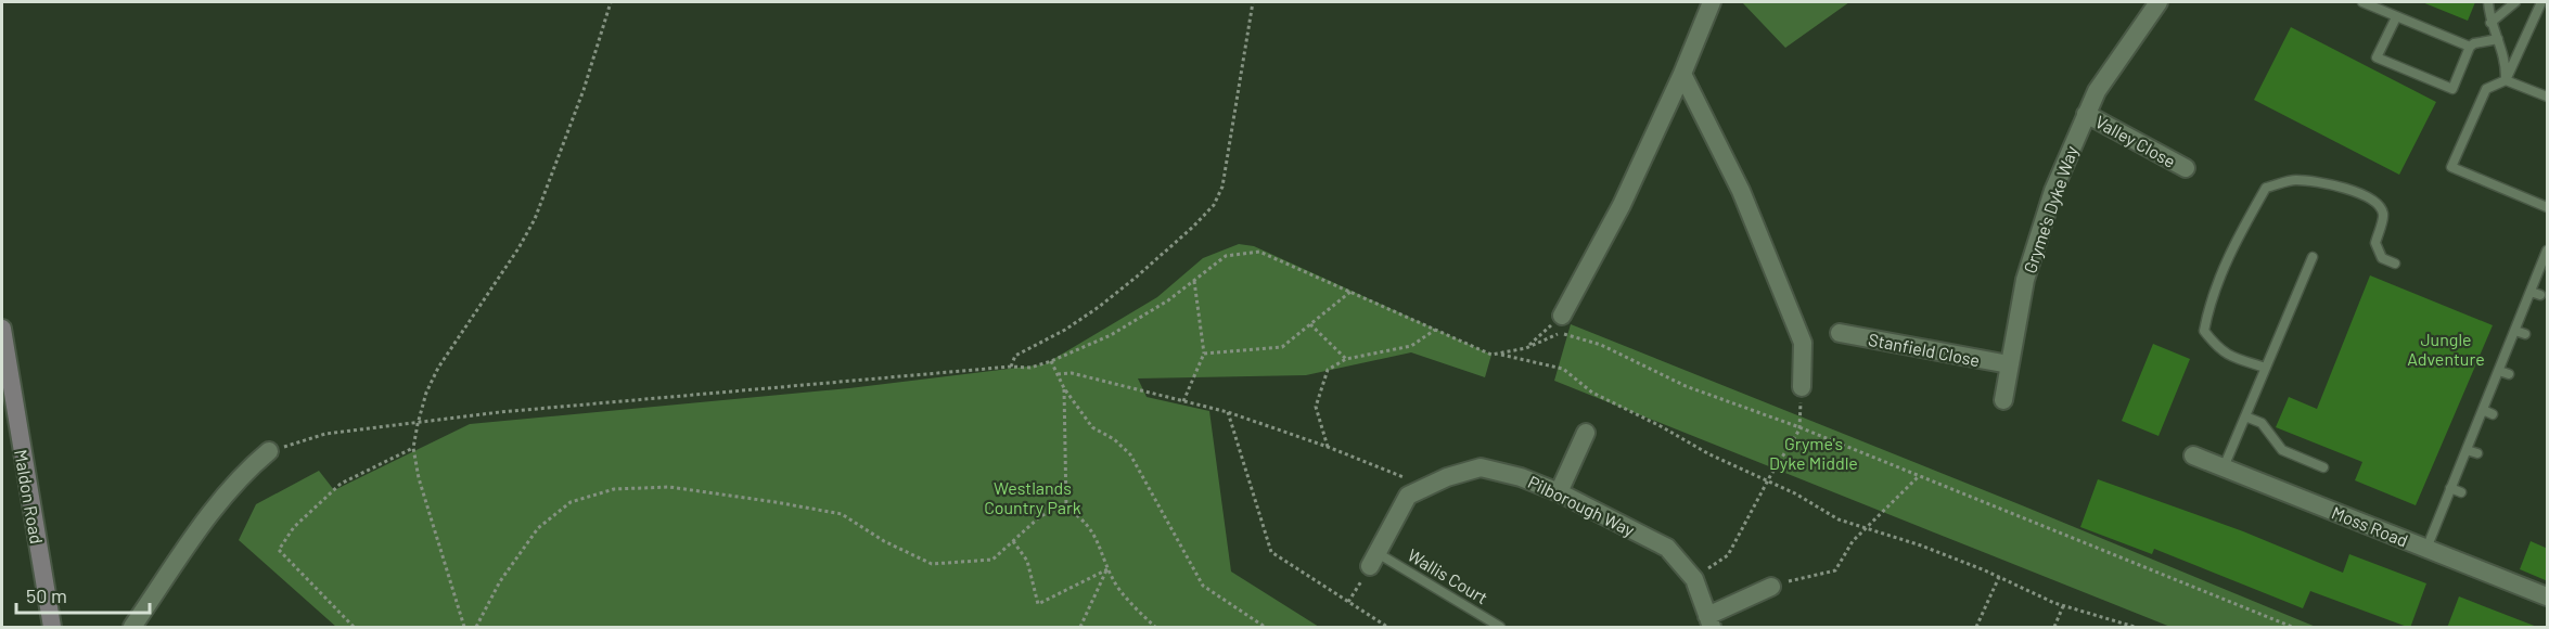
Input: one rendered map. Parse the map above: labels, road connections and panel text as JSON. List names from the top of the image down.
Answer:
{
  "streets": {
    "main road": ["Maldon Road"],
    "street": [
      "Valley Close",
      "Gryme's Dyke Way",
      "Stanfield Close",
      "Pilborough Way",
      "Moss Road"
    ],
    "lane": ["Wallis Court"]
  },
  "crossings": [
    ["Valley Close", "Gryme's Dyke Way"],
    ["Gryme's Dyke Way", "Stanfield Close"],
    ["Pilborough Way", "Wallis Court"]
  ],
  "parks": ["Jungle Adventure", "Gryme's Dyke Middle", "Westlands Country Park"],
  "scale_bar": "50 m"
}
